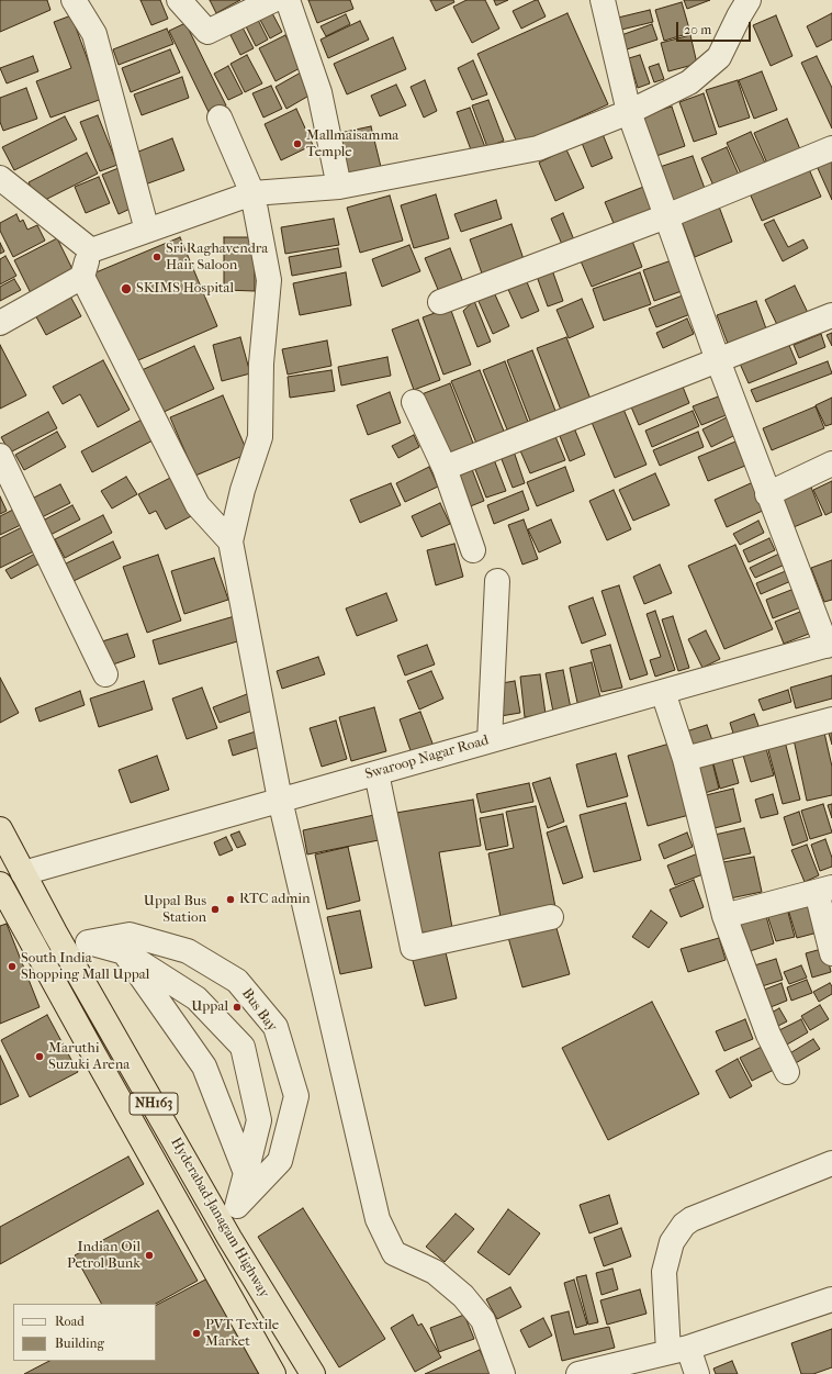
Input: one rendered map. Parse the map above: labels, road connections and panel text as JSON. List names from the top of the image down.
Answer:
{
  "streets": {
    "highway": ["NH163", "Hyderabad-Janagam Highway"],
    "street": ["Swaroop Nagar Road", "Bus Bay"]
  },
  "crossings": [
    ["Swaroop Nagar Road", "Hyderabad-Janagam Highway"],
    ["Bus Bay", "Hyderabad-Janagam Highway"]
  ],
  "places": [
    "Mallmaisamma Temple",
    "Sri Raghavendra Hair Saloon",
    "SKIMS Hospital",
    "RTC admin",
    "Uppal Bus Station",
    "South India Shopping Mall Uppal",
    "Uppal",
    "Maruthi Suzuki Arena",
    "Indian Oil Petrol Bunk",
    "PVT Textile Market"
  ],
  "legend": ["Road", "Building"],
  "scale_bar": "20 m"
}
